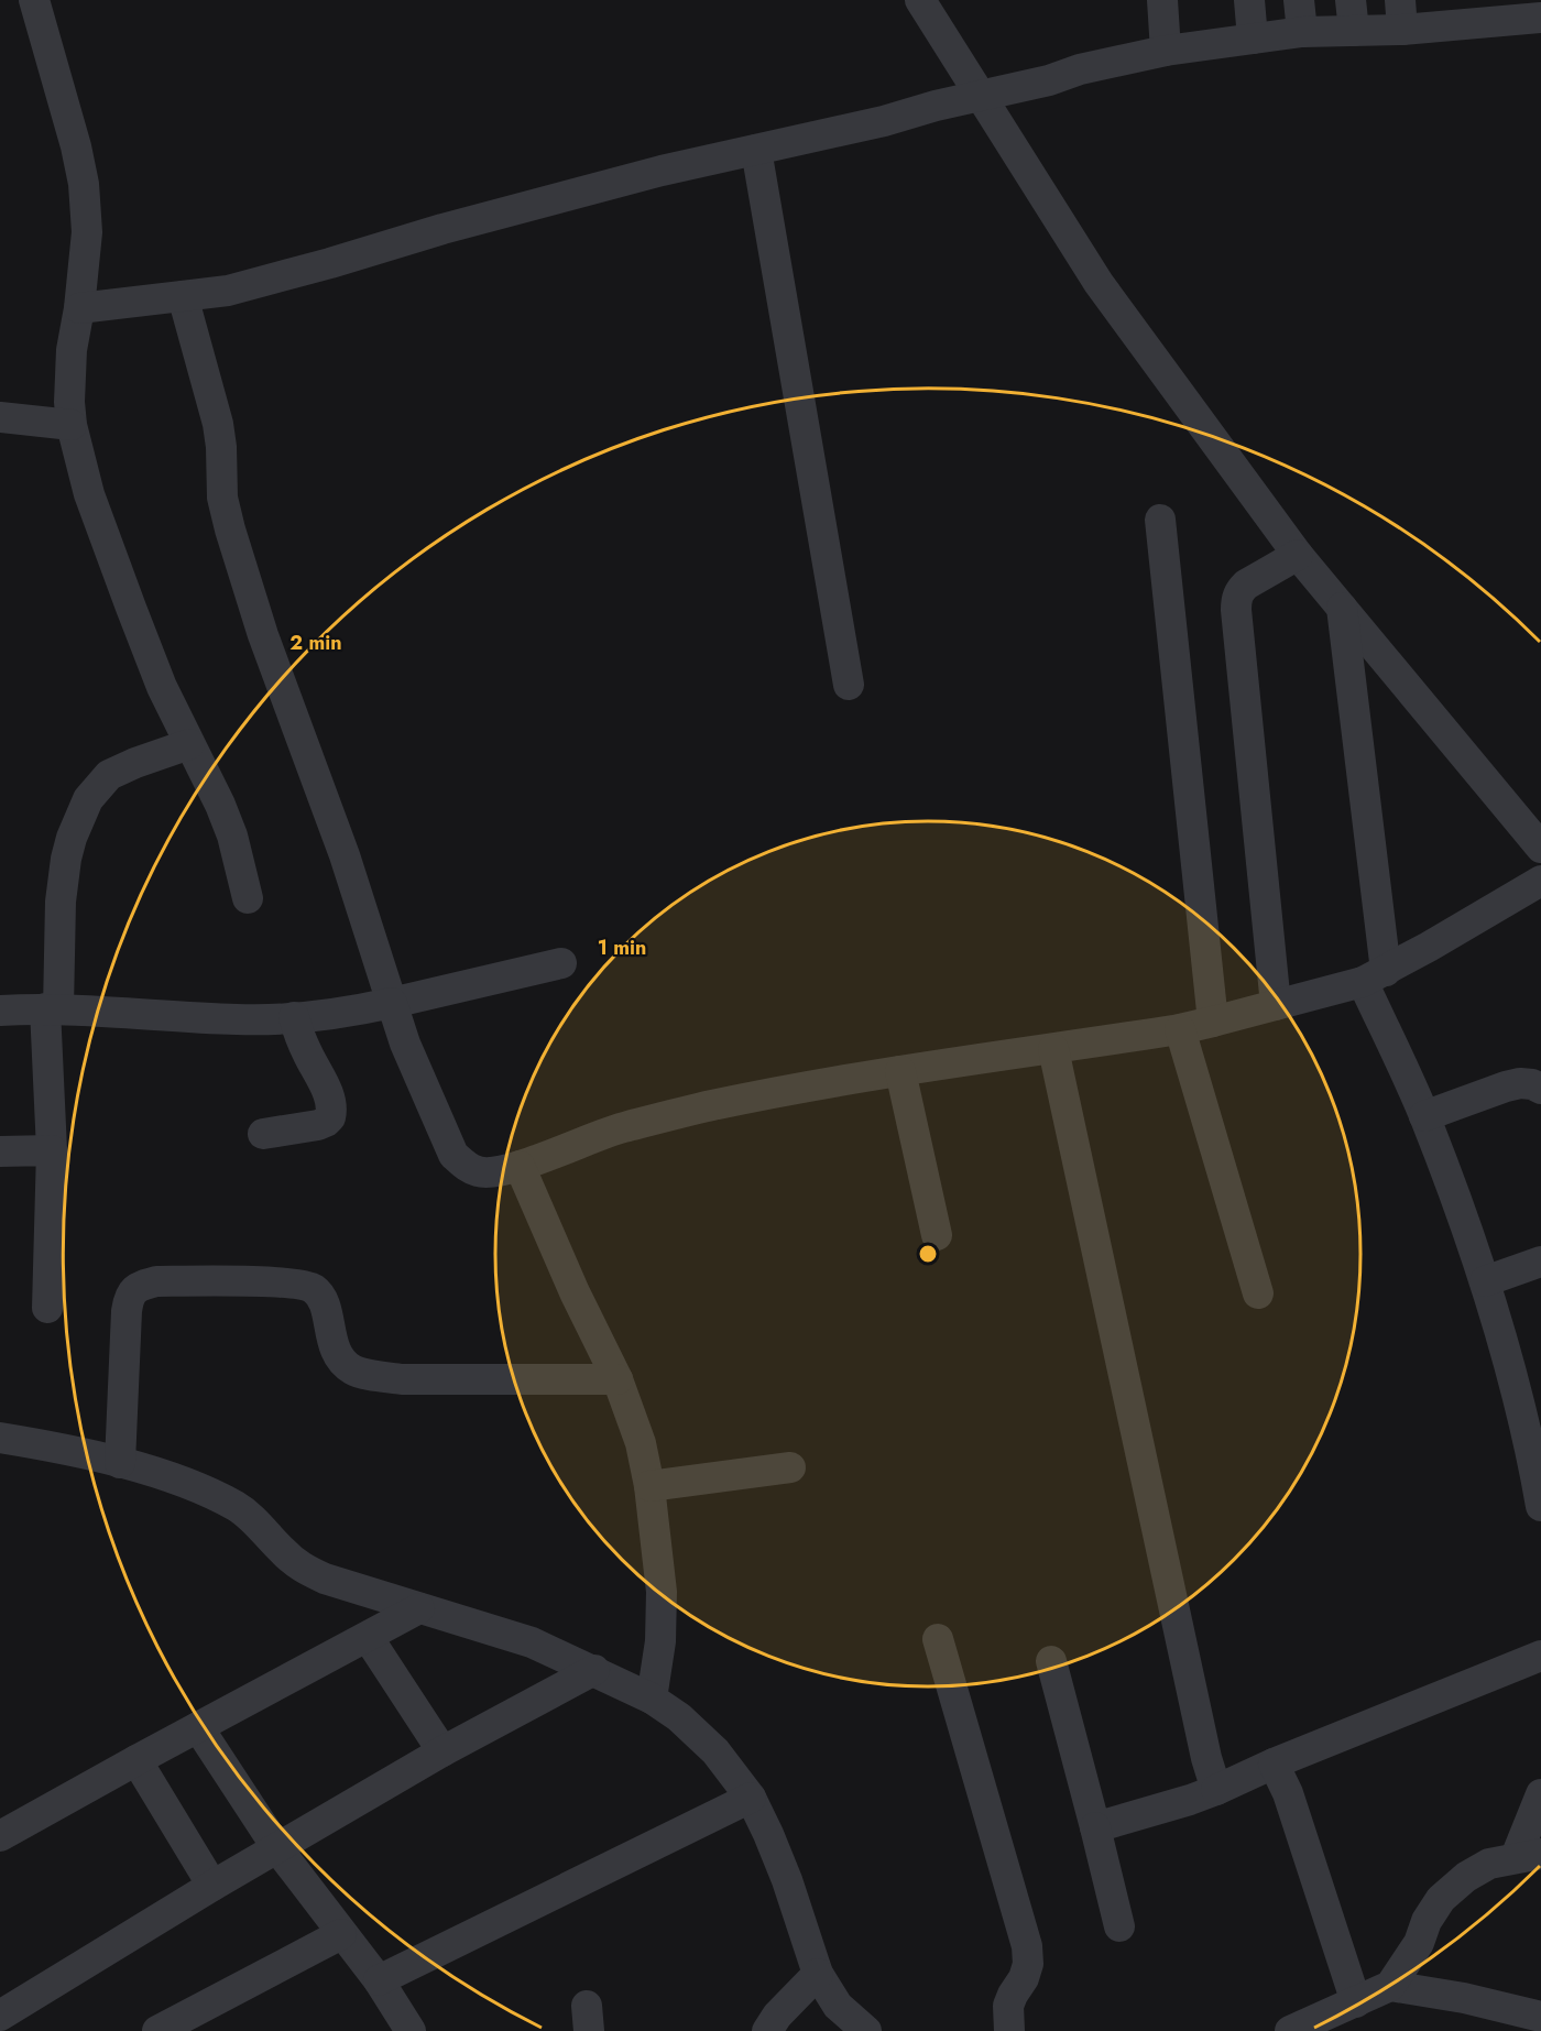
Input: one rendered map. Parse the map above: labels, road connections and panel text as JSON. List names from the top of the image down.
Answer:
{
  "rings": ["2 min", "1 min"]
}
